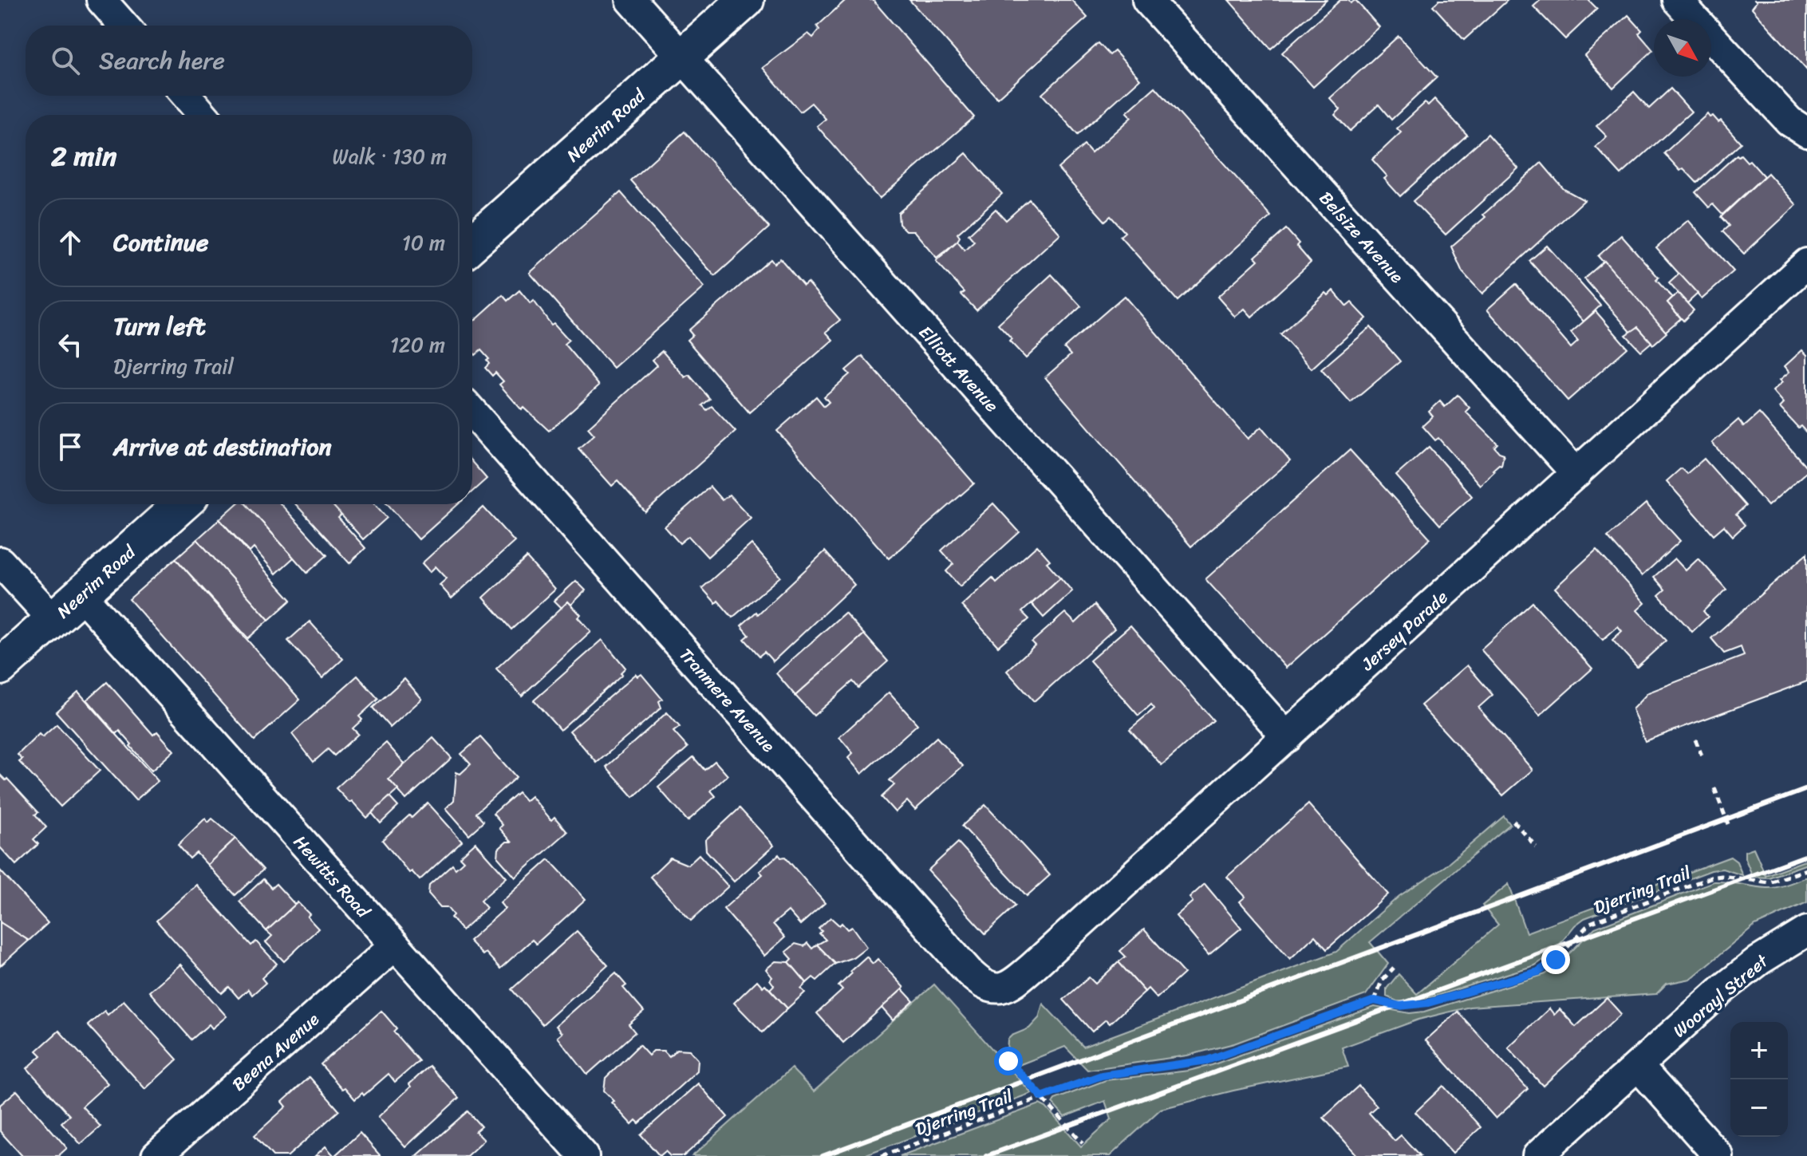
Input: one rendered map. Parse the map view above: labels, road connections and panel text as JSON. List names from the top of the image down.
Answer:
{
  "streets": {
    "main road": ["Neerim Road"],
    "street": [
      "Belsize Avenue",
      "Elliott Avenue",
      "Jersey Parade",
      "Tranmere Avenue",
      "Hewitts Road",
      "Woorayl Street",
      "Beena Avenue"
    ],
    "path": ["Djerring Trail"]
  },
  "crossings": [
    ["Neerim Road", "Elliott Avenue"],
    ["Neerim Road", "Hewitts Road"],
    ["Belsize Avenue", "Jersey Parade"],
    ["Elliott Avenue", "Jersey Parade"],
    ["Jersey Parade", "Tranmere Avenue"],
    ["Hewitts Road", "Beena Avenue"]
  ],
  "north": "bottom right",
  "page": {
    "search": "Search here",
    "heading": ["2 min", "Walk · 130 m"],
    "list": [
      ["Continue", "10 m"],
      ["Turn left", "Djerring Trail", "120 m"],
      "Arrive at destination"
    ],
    "map_buttons": ["+", "−"]
  }
}
